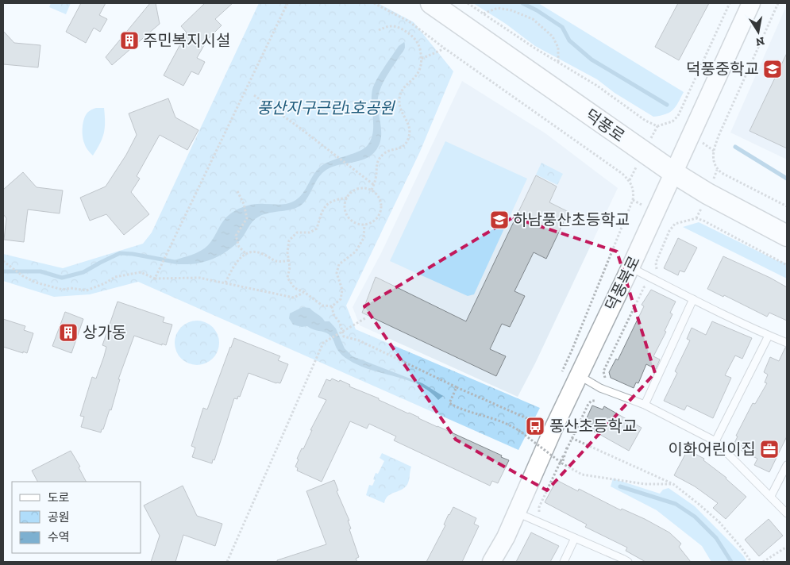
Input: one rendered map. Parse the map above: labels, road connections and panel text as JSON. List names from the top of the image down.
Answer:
{
  "streets": {
    "main road": ["덕풍로"],
    "street": ["덕풍북로"]
  },
  "crossings": [
    ["덕풍로", "덕풍북로"]
  ],
  "parks": ["풍산지구근린1호공원"],
  "places": {
    "building": ["주민복지시설", "상가동"],
    "school or university": ["덕풍중학교", "하남풍산초등학교"],
    "bus stop": ["풍산초등학교"],
    "office": ["이화어린이집"]
  },
  "legend": ["도로", "공원", "수역"],
  "north": "bottom"
}
